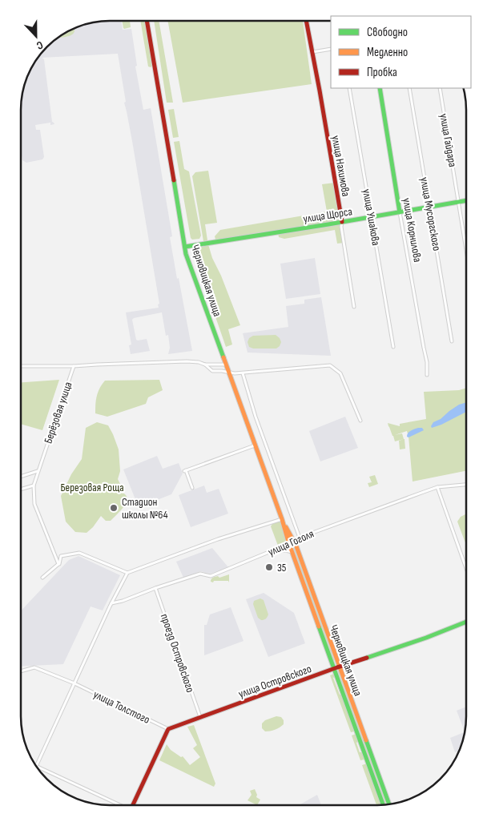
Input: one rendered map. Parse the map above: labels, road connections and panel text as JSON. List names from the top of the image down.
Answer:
{
  "streets": {
    "main road": [
      "улица Нахимова",
      "улица Щорса",
      "улица Корнилова",
      "Черновицкая улица",
      "улица Островского"
    ],
    "street": [
      "улица Гайдара",
      "улица Мусоргского",
      "улица Ушакова",
      "Берёзовая улица",
      "улица Гоголя",
      "проезд Островского",
      "улица Толстого"
    ]
  },
  "crossings": [
    ["улица Гайдара", "улица Щорса"],
    ["улица Нахимова", "улица Щорса"],
    ["улица Мусоргского", "улица Щорса"],
    ["улица Щорса", "улица Ушакова"],
    ["улица Щорса", "улица Корнилова"],
    ["улица Щорса", "Черновицкая улица"],
    ["Черновицкая улица", "улица Гоголя"],
    ["Черновицкая улица", "улица Островского"],
    ["улица Гоголя", "проезд Островского"],
    ["проезд Островского", "улица Островского"],
    ["улица Островского", "улица Толстого"]
  ],
  "parks": ["Березовая Роща"],
  "places": ["Стадион школы №64", "35"],
  "legend": ["Свободно", "Медленно", "Пробка"],
  "north": "bottom"
}
